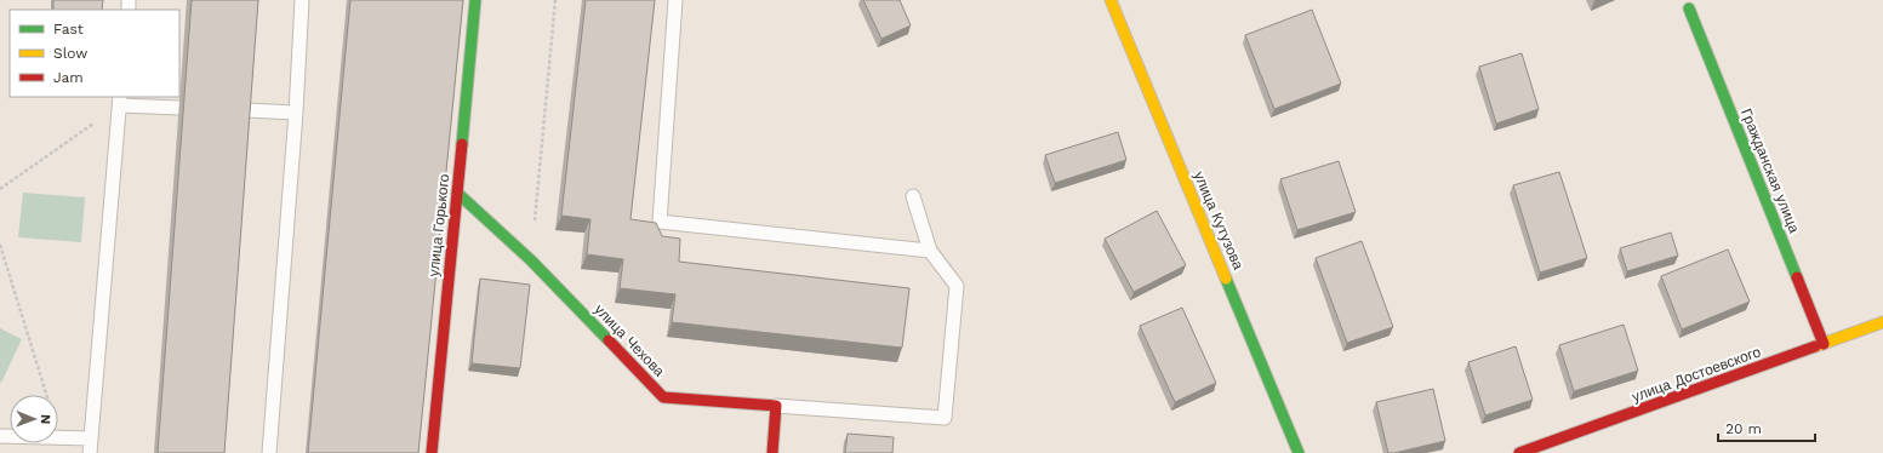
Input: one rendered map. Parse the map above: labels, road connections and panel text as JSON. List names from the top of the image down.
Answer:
{
  "streets": {
    "street": [
      "Гражданская улица",
      "улица Кутузова",
      "улица Горького",
      "улица Чехова",
      "улица Достоевского"
    ]
  },
  "crossings": [
    ["Гражданская улица", "улица Достоевского"],
    ["улица Горького", "улица Чехова"]
  ],
  "legend": ["Fast", "Slow", "Jam"],
  "scale_bar": "20 m",
  "north": "right"
}
